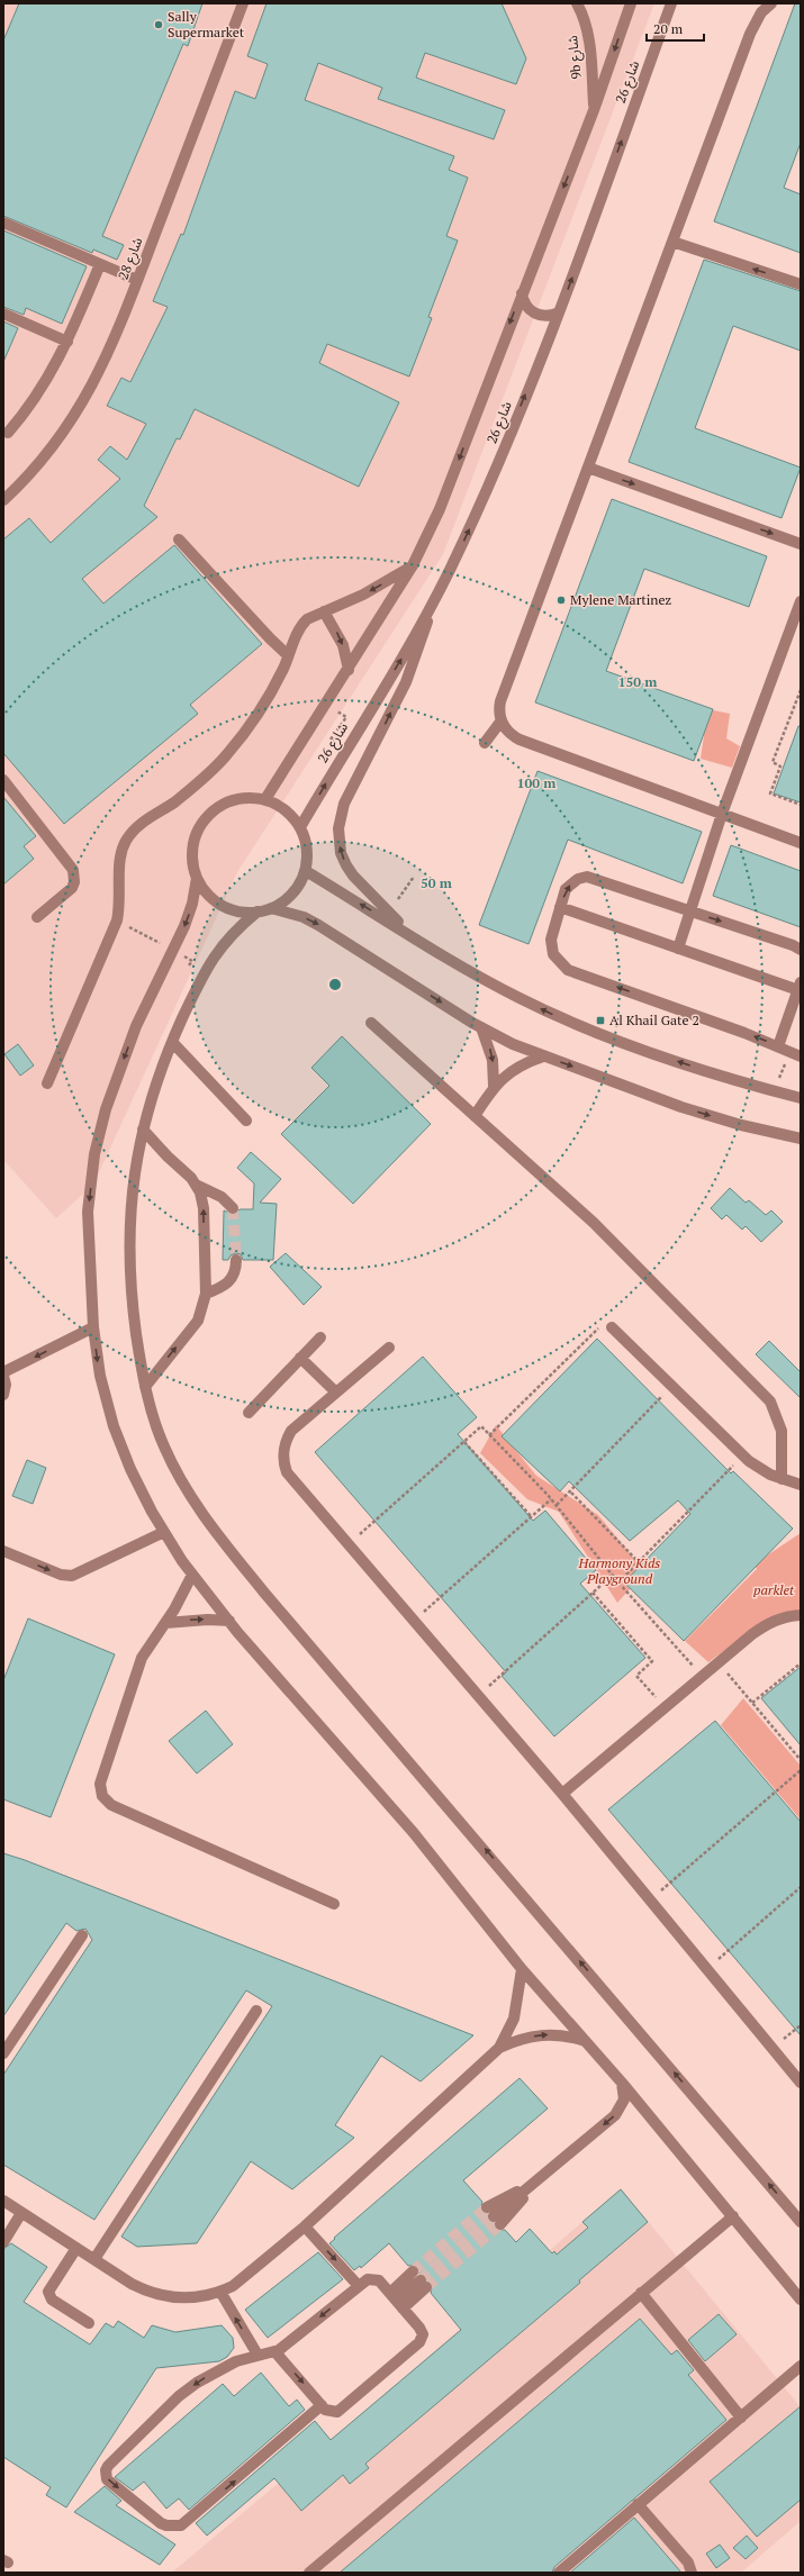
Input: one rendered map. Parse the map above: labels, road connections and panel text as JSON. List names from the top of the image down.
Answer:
{
  "streets": {
    "street": ["9b شارع", "شارع 26", "شارع 28"]
  },
  "crossings": [
    ["9b شارع", "شارع 26"]
  ],
  "parks": ["Harmony Kids Playground", "parklet"],
  "places": {
    "other": ["Sally Supermarket", "Mylene Martinez"],
    "transit": ["Al Khail Gate 2"]
  },
  "scale_bar": "20 m",
  "rings": ["150 m", "100 m", "50 m"]
}
